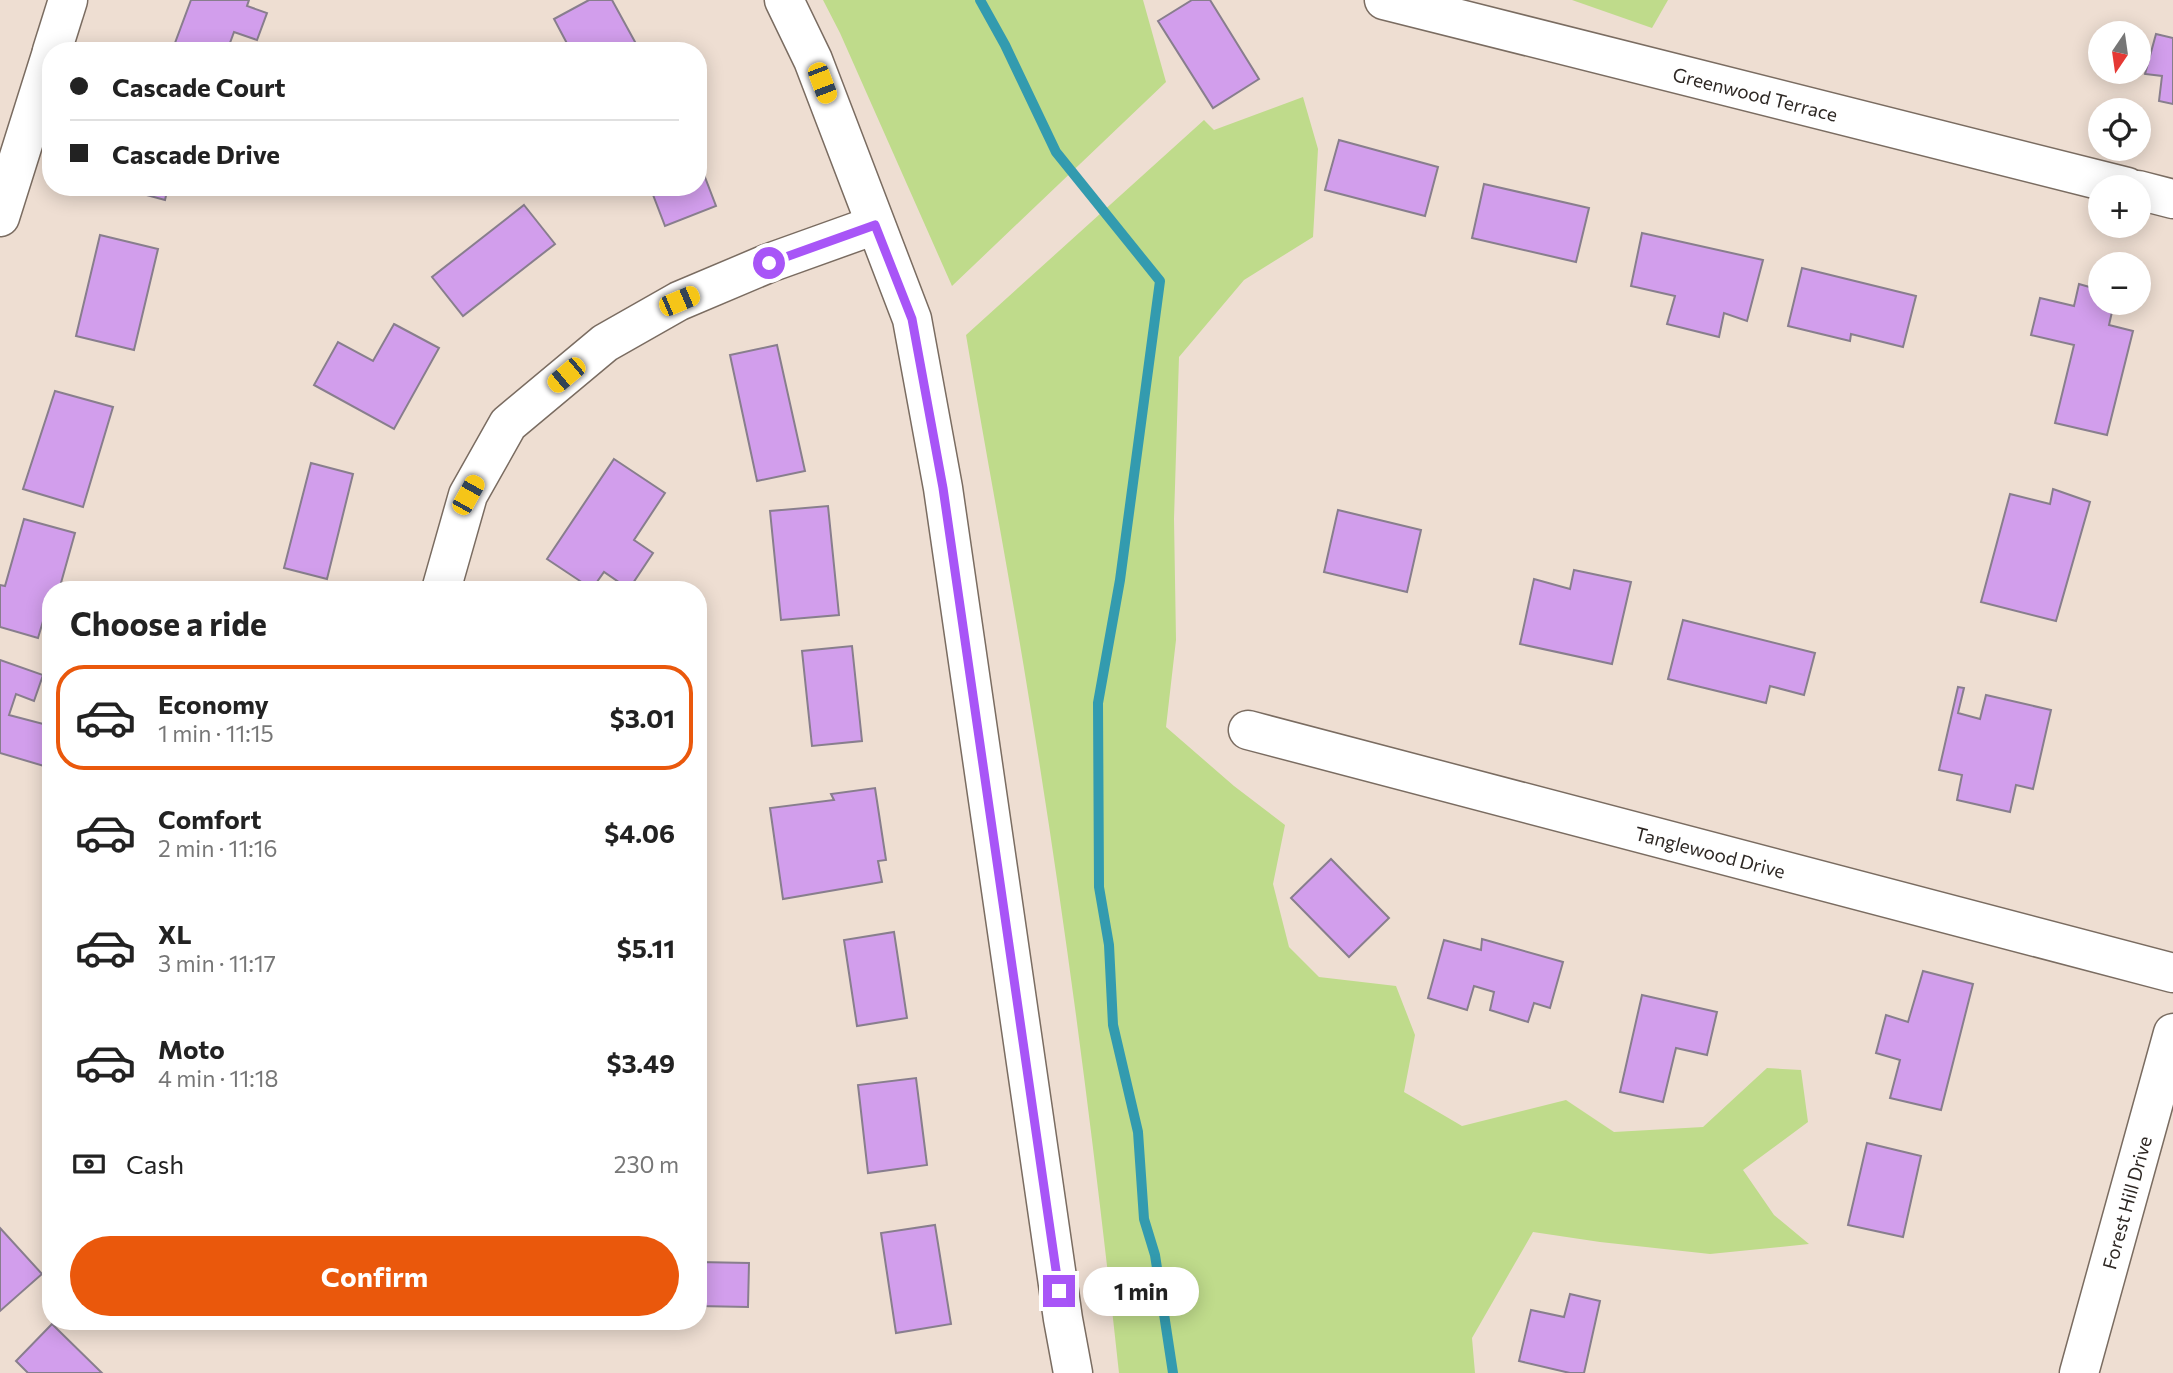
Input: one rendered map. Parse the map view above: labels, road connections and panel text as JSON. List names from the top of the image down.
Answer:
{
  "streets": {
    "street": ["Greenwood Terrace", "Tanglewood Drive", "Forest Hill Drive"]
  },
  "north": "bottom",
  "page": {
    "map_buttons": ["+", "−"],
    "banner": ["Cascade Court", "Cascade Drive"],
    "heading": "Choose a ride",
    "list": [
      {
        "name": "Economy",
        "note": "1 min · 11:15",
        "value": "$3.01"
      },
      {
        "name": "Comfort",
        "note": "2 min · 11:16",
        "value": "$4.06"
      },
      {
        "name": "XL",
        "note": "3 min · 11:17",
        "value": "$5.11"
      },
      {
        "name": "Moto",
        "note": "4 min · 11:18",
        "value": "$3.49"
      }
    ],
    "pay": ["Cash", "230 m"],
    "buttons": "Confirm",
    "bubble": "1 min"
  }
}
